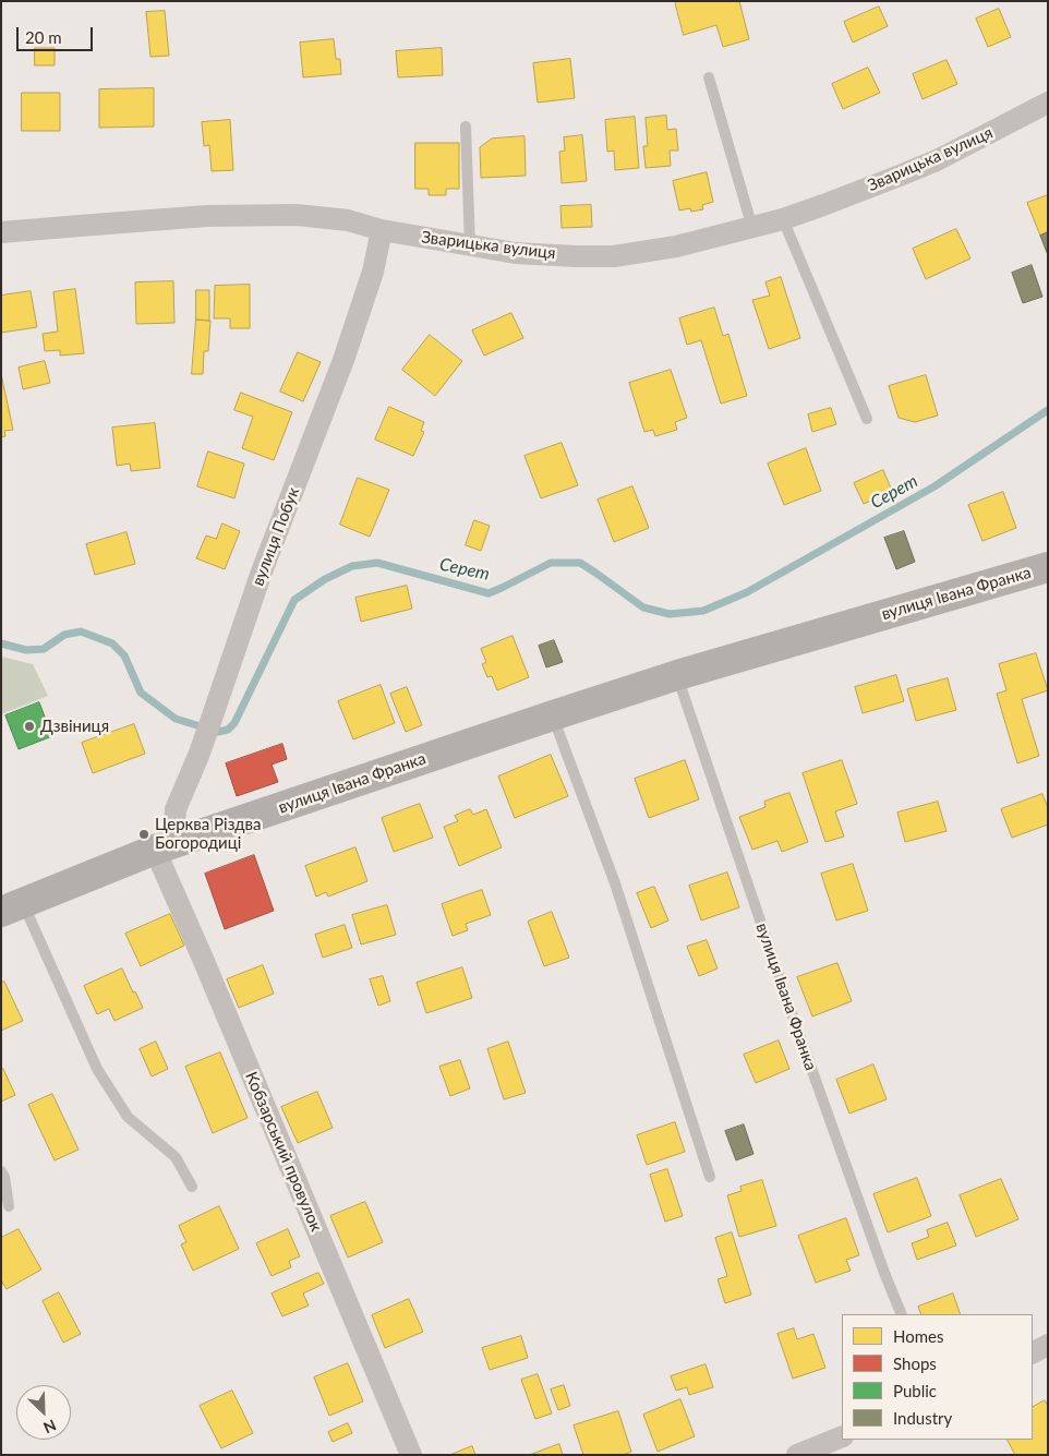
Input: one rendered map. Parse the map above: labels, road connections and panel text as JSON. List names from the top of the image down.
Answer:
{
  "streets": {
    "main road": ["вулиця Івана Франка"],
    "street": ["Зварицька вулиця", "вулиця Побук", "Кобзарський провулок"]
  },
  "crossings": [
    ["Зварицька вулиця", "вулиця Побук"],
    ["вулиця Побук", "вулиця Івана Франка"],
    ["вулиця Побук", "Кобзарський провулок"],
    ["вулиця Івана Франка", "Кобзарський провулок"]
  ],
  "water": ["Серет"],
  "places": ["Дзвіниця", "Церква Різдва Богородиці"],
  "legend": [
    "Homes",
    "Shops",
    "Public",
    "Industry"
  ],
  "scale_bar": "20 m",
  "north": "bottom right"
}
